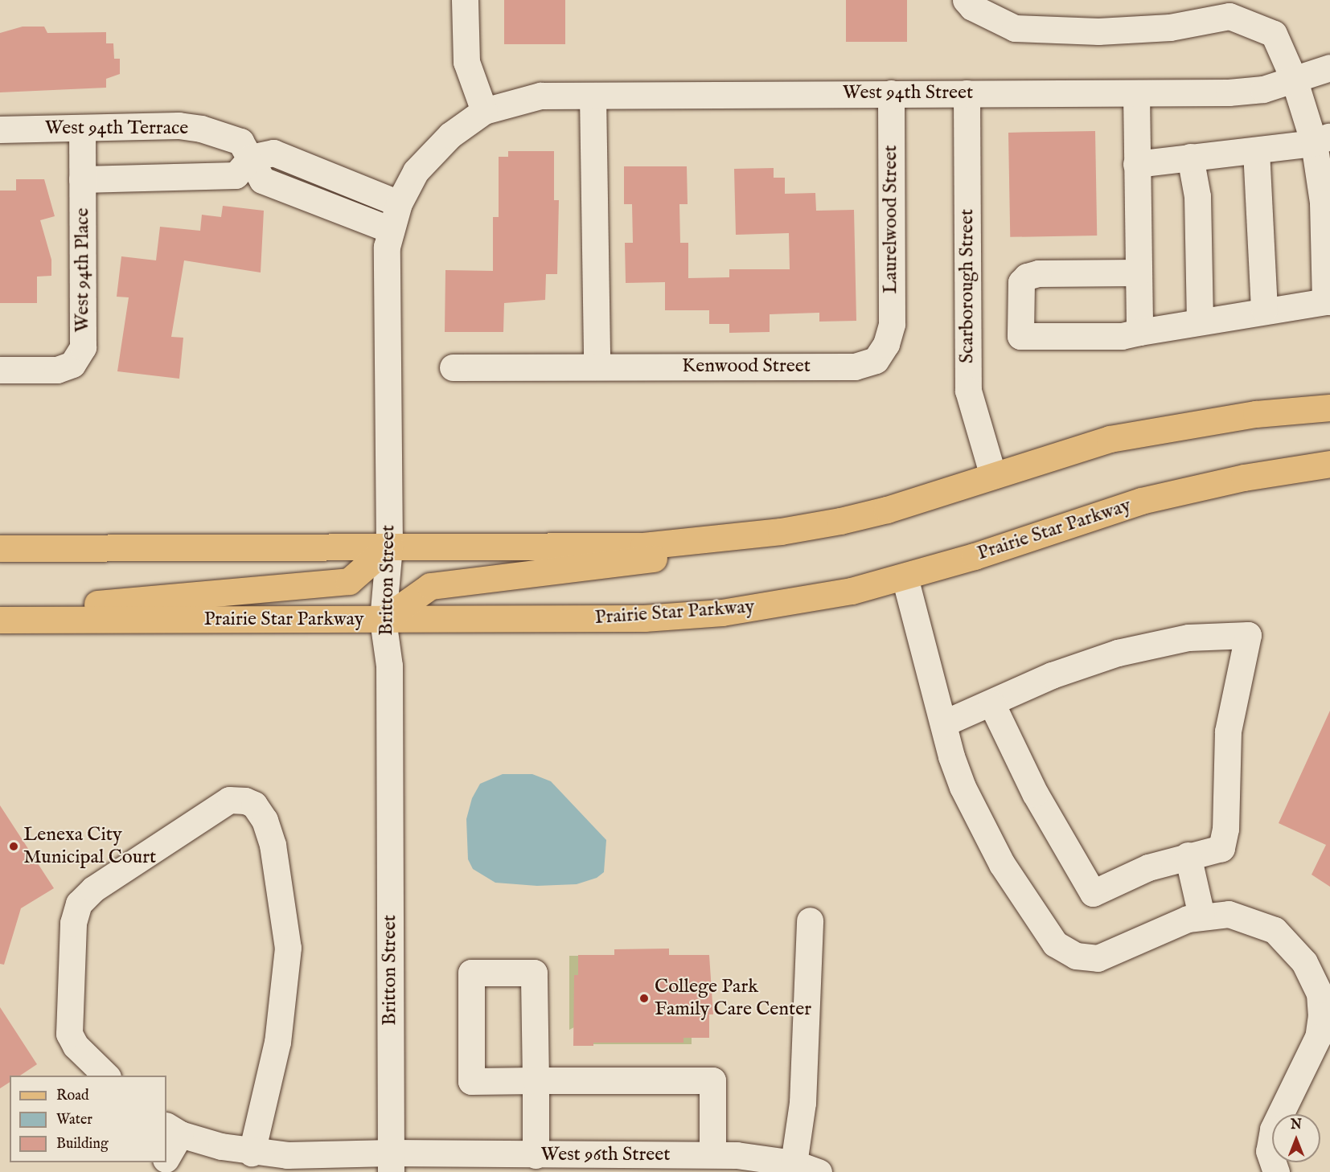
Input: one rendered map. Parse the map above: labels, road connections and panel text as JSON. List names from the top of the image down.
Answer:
{
  "streets": {
    "main road": ["Prairie Star Parkway"],
    "street": [
      "West 94th Street",
      "West 94th Terrace",
      "Laurelwood Street",
      "West 94th Place",
      "Scarborough Street",
      "Kenwood Street",
      "Britton Street",
      "West 96th Street"
    ]
  },
  "crossings": [
    ["West 94th Street", "Laurelwood Street"],
    ["West 94th Street", "Scarborough Street"],
    ["West 94th Street", "Britton Street"],
    ["West 94th Terrace", "West 94th Place"],
    ["West 94th Terrace", "Britton Street"],
    ["Laurelwood Street", "Kenwood Street"],
    ["Prairie Star Parkway", "Britton Street"],
    ["Britton Street", "West 96th Street"]
  ],
  "places": ["Lenexa City Municipal Court", "College Park Family Care Center"],
  "legend": ["Road", "Water", "Building"],
  "north": "top"
}
